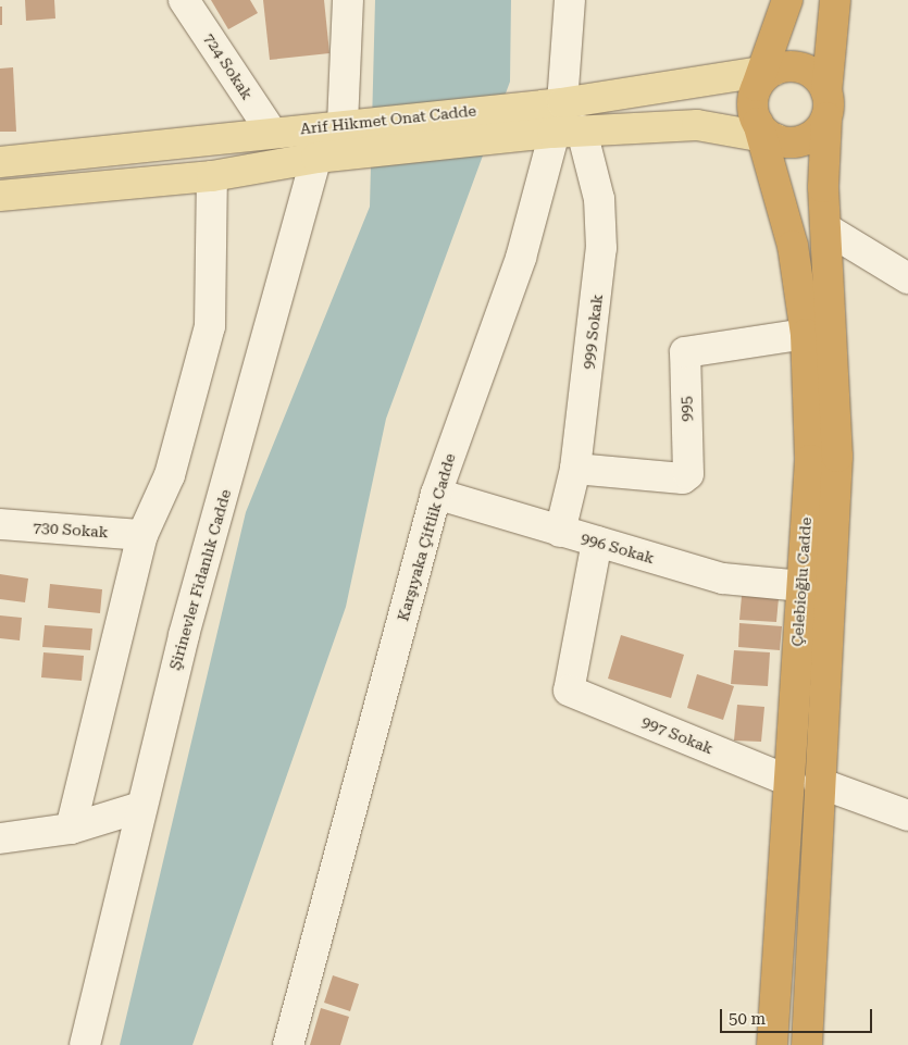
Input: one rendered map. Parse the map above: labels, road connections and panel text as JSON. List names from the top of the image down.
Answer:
{
  "streets": {
    "highway": ["Çelebioğlu Cadde"],
    "main road": ["Arif Hikmet Onat Cadde"],
    "street": [
      "724 Sokak",
      "999 Sokak",
      "995",
      "730 Sokak",
      "Karşıyaka Çiftlik Cadde",
      "996 Sokak",
      "Şirinevler Fidanlık Cadde",
      "997 Sokak"
    ]
  },
  "crossings": [
    ["724 Sokak", "Arif Hikmet Onat Cadde"],
    ["Arif Hikmet Onat Cadde", "999 Sokak"],
    ["Arif Hikmet Onat Cadde", "Karşıyaka Çiftlik Cadde"],
    ["Arif Hikmet Onat Cadde", "Şirinevler Fidanlık Cadde"],
    ["Arif Hikmet Onat Cadde", "Çelebioğlu Cadde"],
    ["999 Sokak", "995"],
    ["999 Sokak", "Karşıyaka Çiftlik Cadde"],
    ["999 Sokak", "996 Sokak"],
    ["995", "Çelebioğlu Cadde"],
    ["Karşıyaka Çiftlik Cadde", "996 Sokak"],
    ["996 Sokak", "Çelebioğlu Cadde"],
    ["996 Sokak", "997 Sokak"],
    ["Çelebioğlu Cadde", "997 Sokak"]
  ],
  "scale_bar": "50 m"
}
